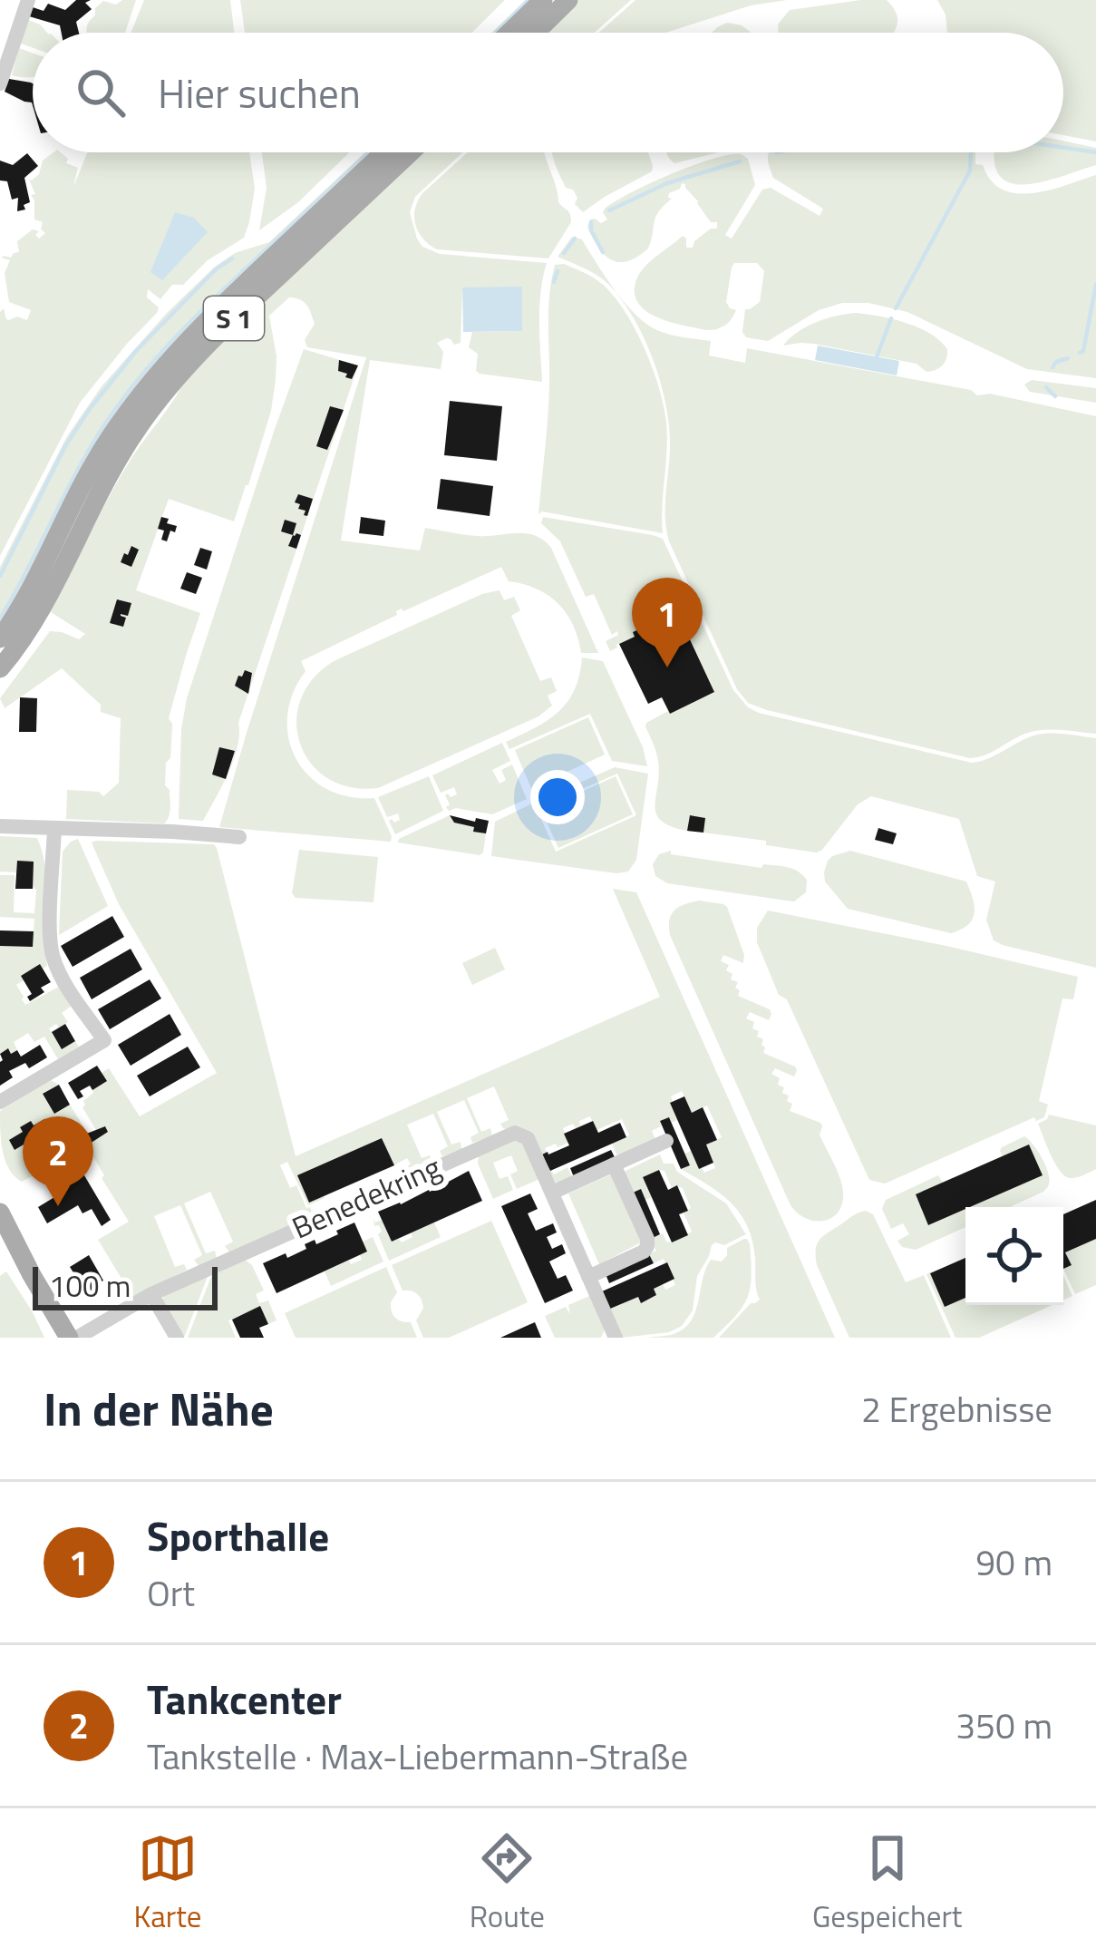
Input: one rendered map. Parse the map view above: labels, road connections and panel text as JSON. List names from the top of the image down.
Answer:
{
  "streets": {
    "main road": ["S 1"],
    "street": ["Benedekring"]
  },
  "scale_bar": "100 m",
  "page": {
    "search": "Hier suchen",
    "pins": ["1", "2"],
    "scale": "100 m",
    "heading": ["In der Nähe", "2 Ergebnisse"],
    "list": [
      {
        "mark": "1",
        "name": "Sporthalle",
        "note": "Ort",
        "value": "90 m"
      },
      {
        "mark": "2",
        "name": "Tankcenter",
        "note": "Tankstelle · Max-Liebermann-Straße",
        "value": "350 m"
      }
    ],
    "nav": ["Karte", "Route", "Gespeichert"]
  }
}
